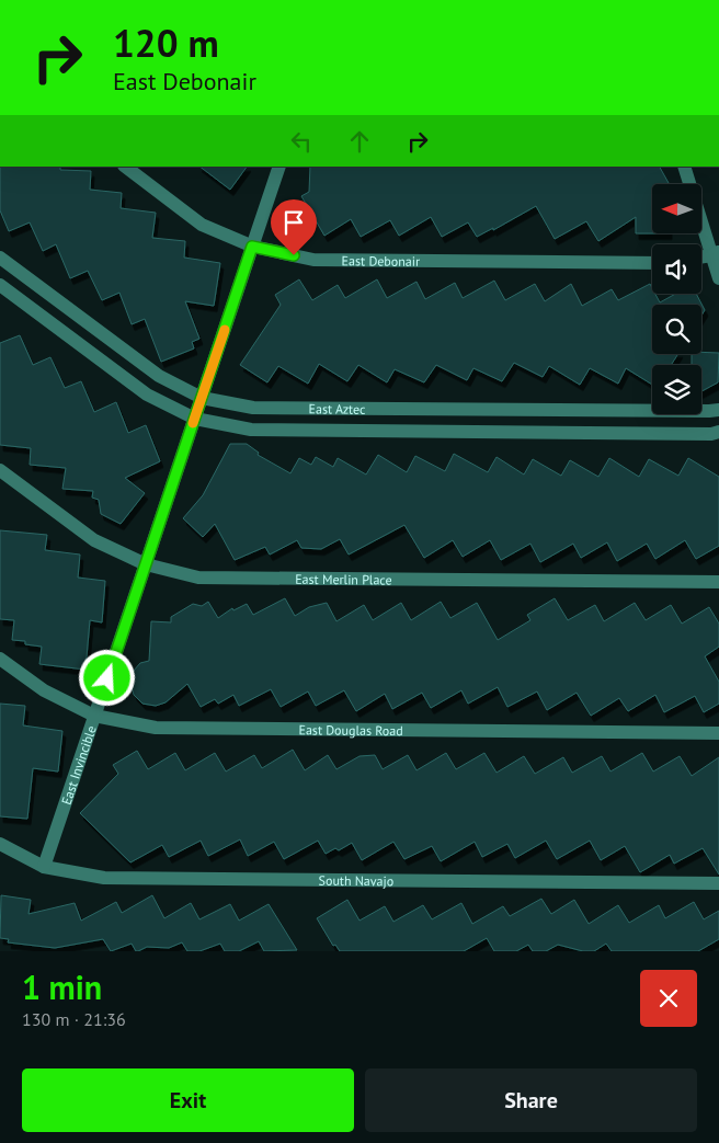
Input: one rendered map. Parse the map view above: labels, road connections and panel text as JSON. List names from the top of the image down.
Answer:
{
  "streets": {
    "lane": [
      "East Debonair",
      "East Aztec",
      "East Merlin Place",
      "East Douglas Road",
      "East Invincible",
      "South Navajo"
    ]
  },
  "crossings": [
    ["East Debonair", "East Invincible"],
    ["East Aztec", "East Invincible"],
    ["East Merlin Place", "East Invincible"],
    ["East Douglas Road", "East Invincible"],
    ["East Invincible", "South Navajo"]
  ],
  "north": "left",
  "page": {
    "turn": ["120 m", "East Debonair"],
    "heading": ["1 min", "130 m · 21:36"],
    "buttons": ["Exit", "Share"]
  }
}
